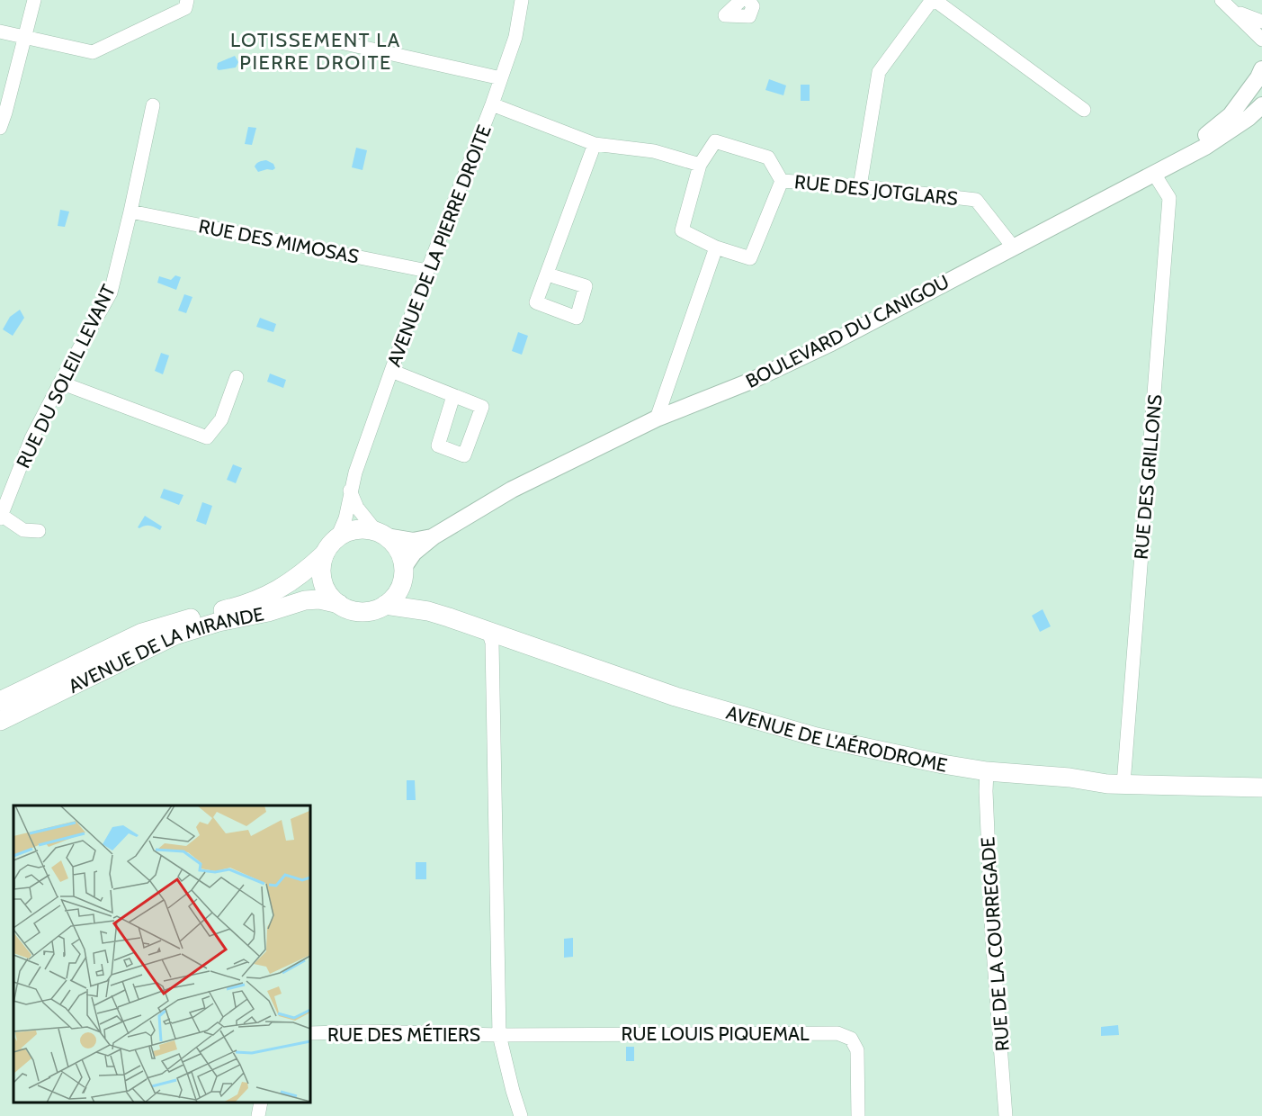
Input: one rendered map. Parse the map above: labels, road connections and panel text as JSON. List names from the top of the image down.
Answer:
{
  "streets": {
    "main road": ["AVENUE DE LA MIRANDE", "AVENUE DE L'AÉRODROME"],
    "street": [
      "RUE DES JOTGLARS",
      "RUE DES MIMOSAS",
      "AVENUE DE LA PIERRE DROITE",
      "BOULEVARD DU CANIGOU",
      "RUE DU SOLEIL LEVANT",
      "RUE DES GRILLONS",
      "RUE DE LA COURREGADE",
      "RUE LOUIS PIQUEMAL",
      "RUE DES MÉTIERS"
    ]
  },
  "crossings": [
    ["RUE DES JOTGLARS", "BOULEVARD DU CANIGOU"],
    ["RUE DES MIMOSAS", "AVENUE DE LA PIERRE DROITE"],
    ["RUE DES MIMOSAS", "RUE DU SOLEIL LEVANT"],
    ["AVENUE DE LA PIERRE DROITE", "BOULEVARD DU CANIGOU"],
    ["AVENUE DE LA PIERRE DROITE", "AVENUE DE LA MIRANDE"],
    ["AVENUE DE LA PIERRE DROITE", "AVENUE DE L'AÉRODROME"],
    ["BOULEVARD DU CANIGOU", "RUE DES GRILLONS"],
    ["BOULEVARD DU CANIGOU", "AVENUE DE LA MIRANDE"],
    ["BOULEVARD DU CANIGOU", "AVENUE DE L'AÉRODROME"],
    ["RUE DES GRILLONS", "AVENUE DE L'AÉRODROME"],
    ["AVENUE DE LA MIRANDE", "AVENUE DE L'AÉRODROME"],
    ["AVENUE DE L'AÉRODROME", "RUE DE LA COURREGADE"],
    ["RUE LOUIS PIQUEMAL", "RUE DES MÉTIERS"]
  ],
  "districts": ["LOTISSEMENT LA PIERRE DROITE"]
}
